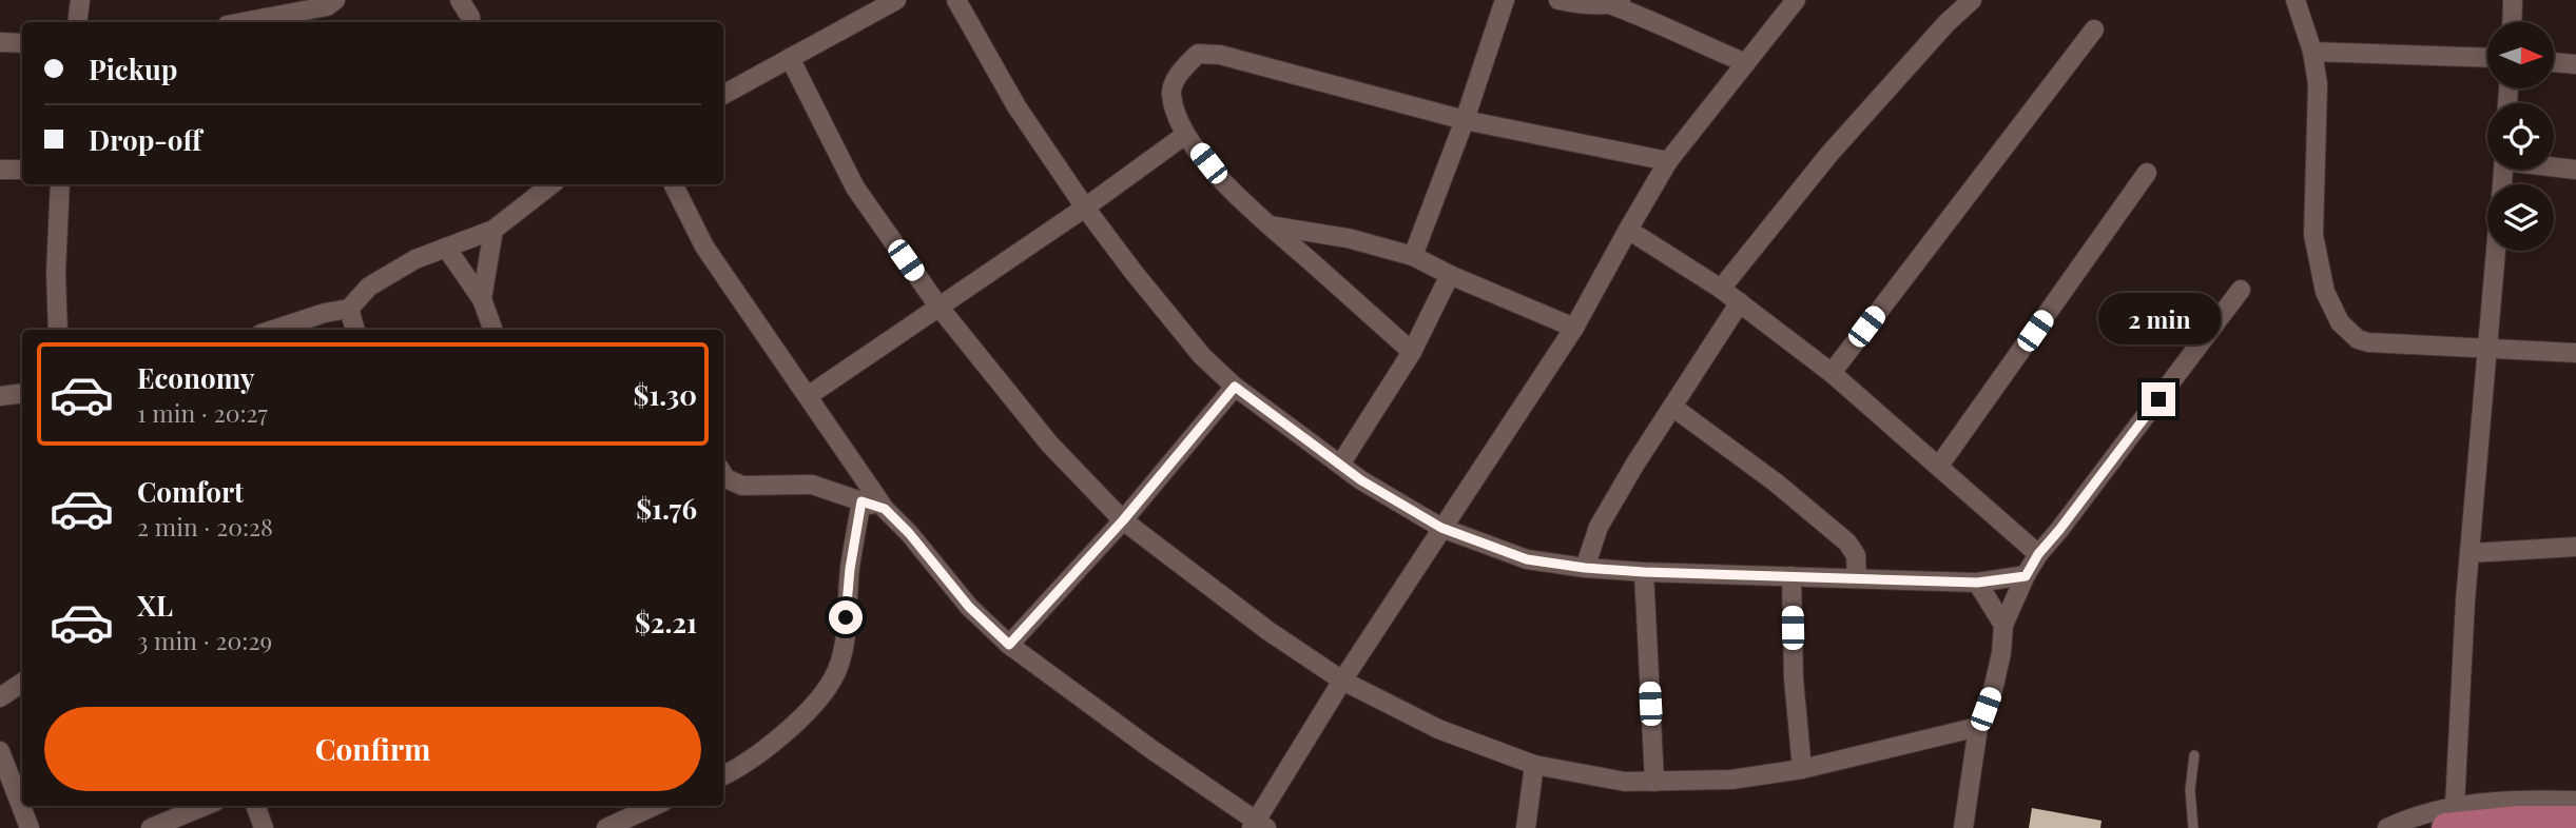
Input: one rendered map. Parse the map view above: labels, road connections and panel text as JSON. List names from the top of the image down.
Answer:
{
  "north": "right",
  "page": {
    "banner": ["Pickup", "Drop-off"],
    "bubble": "2 min",
    "list": [
      {
        "name": "Economy",
        "note": "1 min · 20:27",
        "value": "$1.30"
      },
      {
        "name": "Comfort",
        "note": "2 min · 20:28",
        "value": "$1.76"
      },
      {
        "name": "XL",
        "note": "3 min · 20:29",
        "value": "$2.21"
      }
    ],
    "buttons": "Confirm"
  }
}
